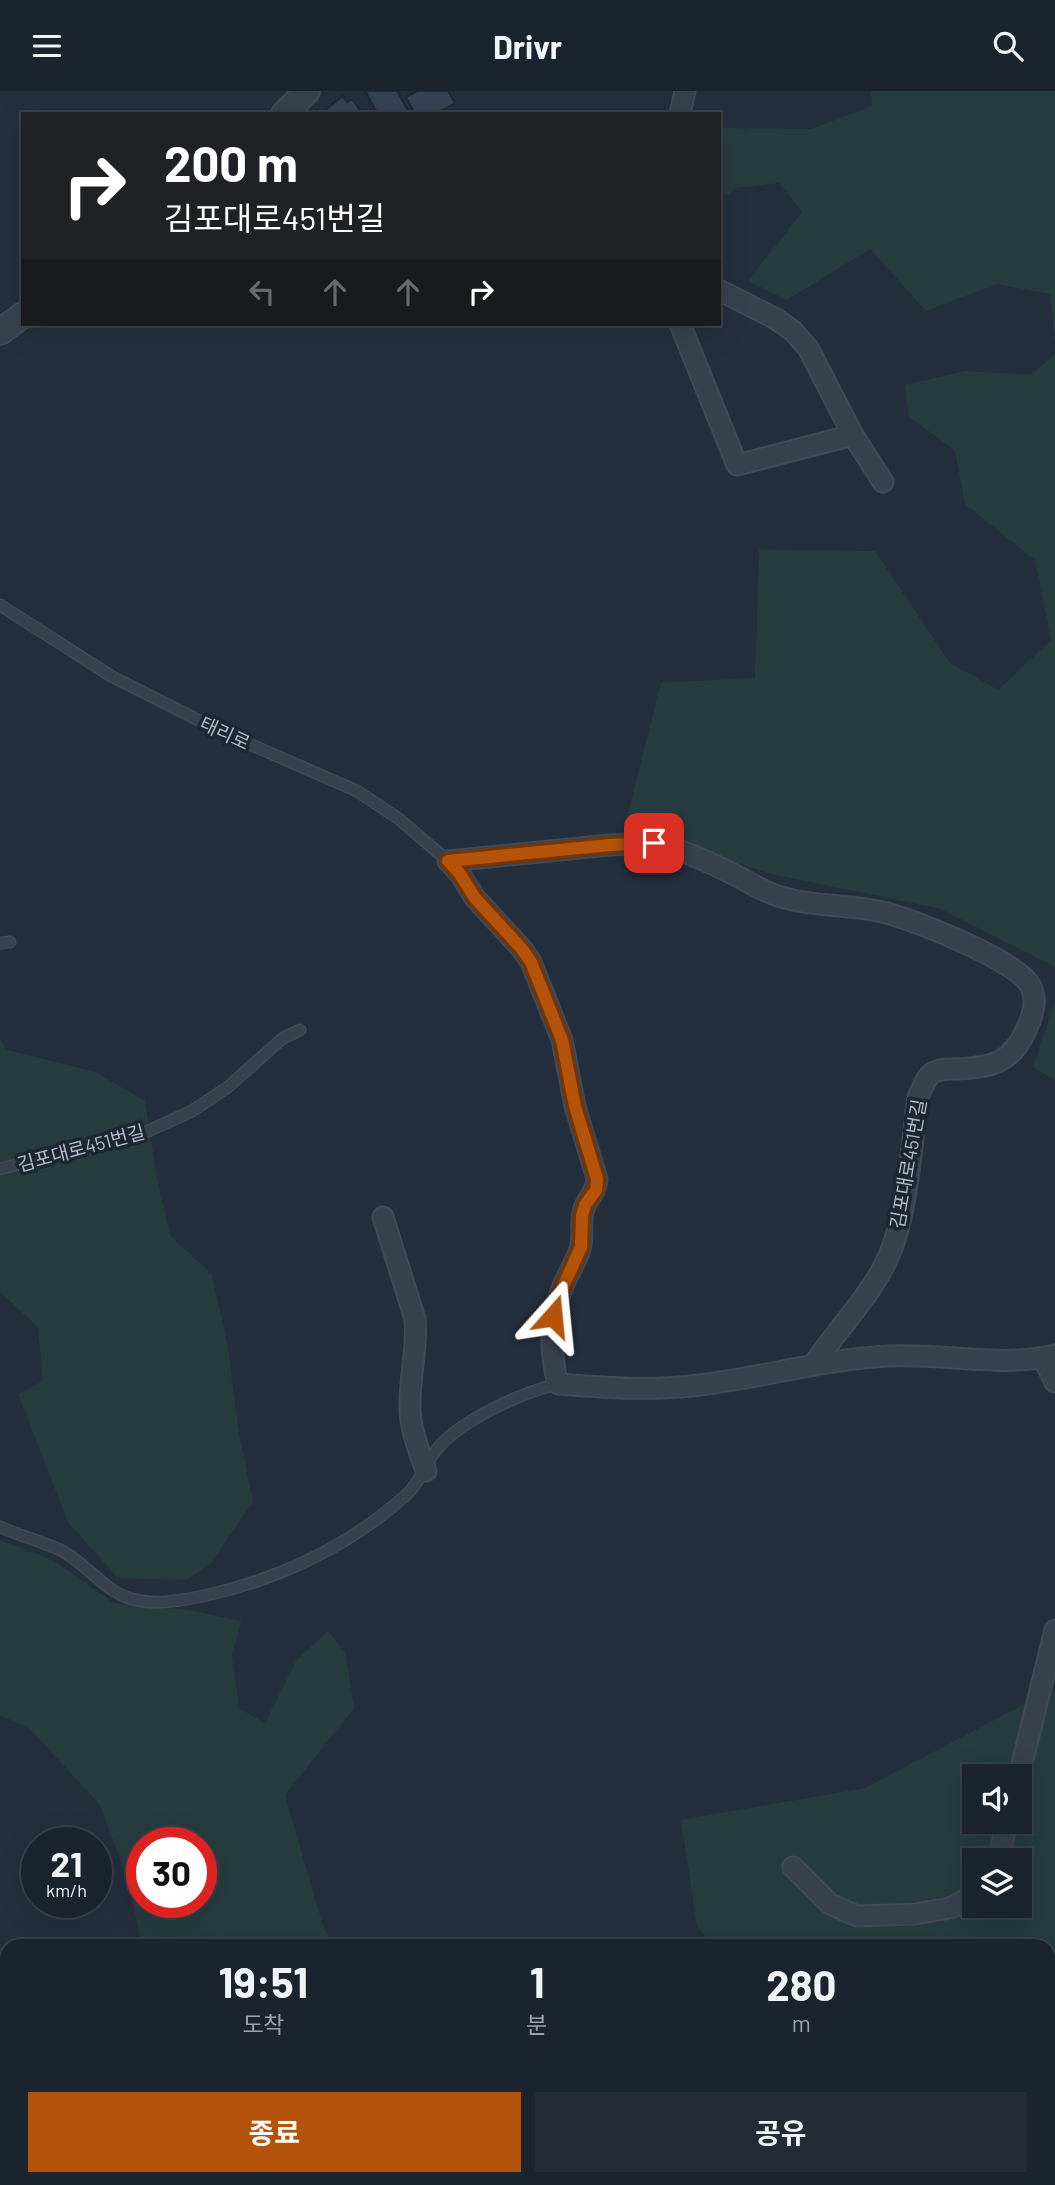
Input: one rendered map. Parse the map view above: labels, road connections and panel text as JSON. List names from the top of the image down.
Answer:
{
  "streets": {
    "street": ["김포대로451번길"],
    "lane": ["태리로"]
  },
  "crossings": [
    ["태리로", "김포대로451번길"]
  ],
  "page": {
    "header": "Drivr",
    "turn": ["200 m", "김포대로451번길"],
    "speed": "21 km/h",
    "limit": "30",
    "eta": [
      "19:51",
      "도착",
      "1",
      "분",
      "280",
      "m"
    ],
    "buttons": ["종료", "공유"]
  }
}
